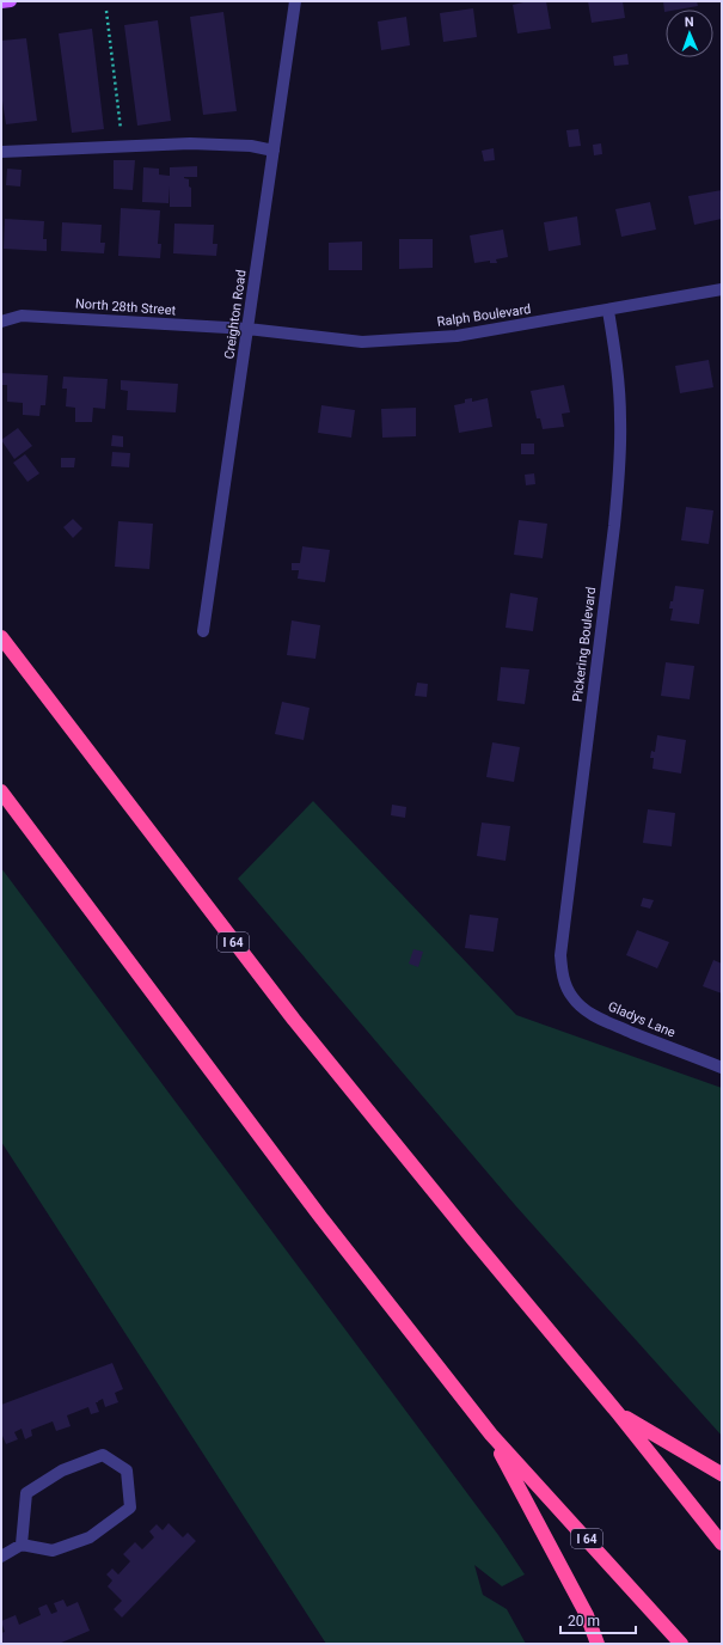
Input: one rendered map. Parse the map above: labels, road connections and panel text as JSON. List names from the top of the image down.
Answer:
{
  "streets": {
    "highway": ["I 64"],
    "street": [
      "North 28th Street",
      "Creighton Road",
      "Ralph Boulevard",
      "Pickering Boulevard",
      "Gladys Lane"
    ]
  },
  "crossings": [
    ["North 28th Street", "Creighton Road"],
    ["North 28th Street", "Ralph Boulevard"],
    ["Creighton Road", "Ralph Boulevard"],
    ["Ralph Boulevard", "Pickering Boulevard"],
    ["Pickering Boulevard", "Gladys Lane"]
  ],
  "scale_bar": "20 m",
  "north": "top"
}
